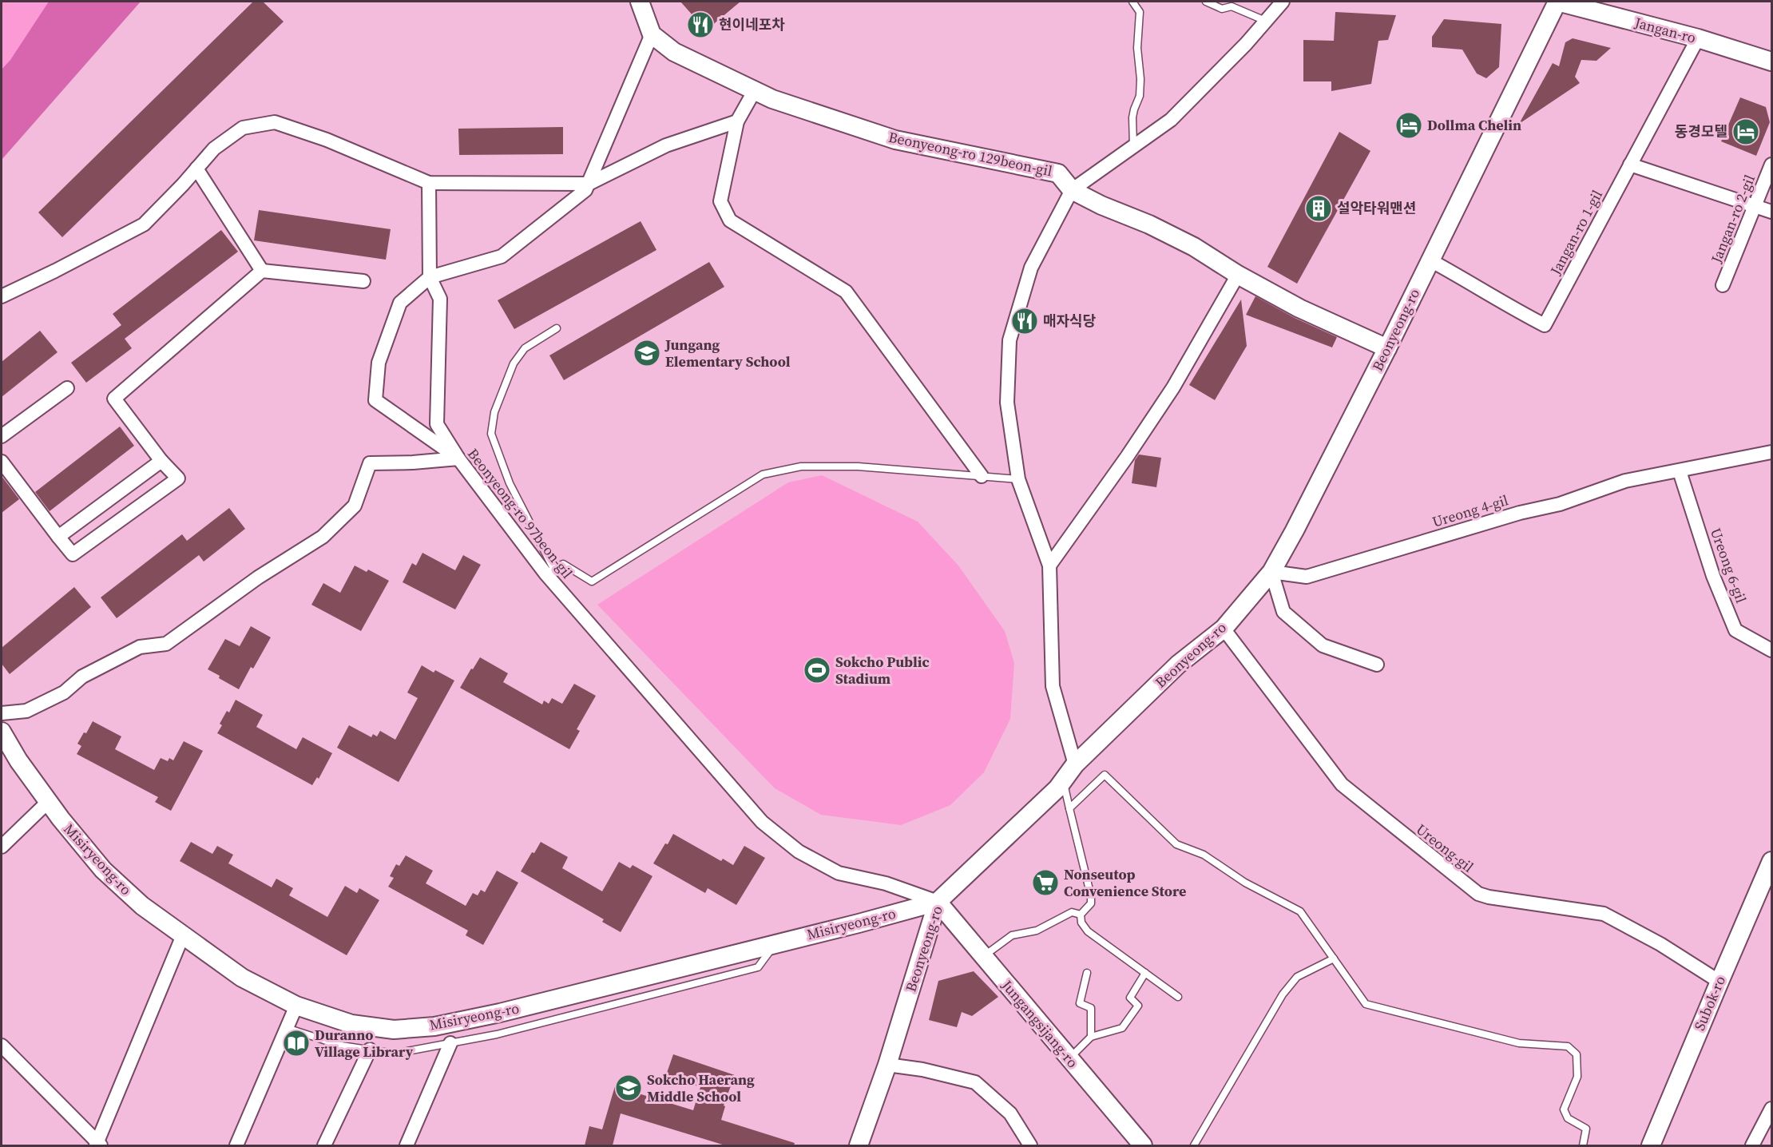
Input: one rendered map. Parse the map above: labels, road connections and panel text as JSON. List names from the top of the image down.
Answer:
{
  "streets": {
    "main road": [
      "Jangan-ro",
      "Beonyeong-ro 129beon-gil",
      "Beonyeong-ro",
      "Misiryeong-ro",
      "Subok-ro",
      "Jungangsijang-ro"
    ],
    "street": [
      "Jangan-ro 2-gil",
      "Jangan-ro 1-gil",
      "Ureong 4-gil",
      "Beonyeong-ro 97beon-gil",
      "Ureong 6-gil",
      "Ureong-gil"
    ]
  },
  "crossings": [
    ["Jangan-ro", "Jangan-ro 1-gil"],
    ["Jangan-ro", "Beonyeong-ro"],
    ["Beonyeong-ro 129beon-gil", "Beonyeong-ro"],
    ["Beonyeong-ro 129beon-gil", "Beonyeong-ro 97beon-gil"],
    ["Jangan-ro 1-gil", "Beonyeong-ro"],
    ["Beonyeong-ro", "Ureong 4-gil"],
    ["Beonyeong-ro", "Beonyeong-ro 97beon-gil"],
    ["Beonyeong-ro", "Ureong-gil"],
    ["Beonyeong-ro", "Misiryeong-ro"],
    ["Beonyeong-ro", "Jungangsijang-ro"],
    ["Ureong 4-gil", "Ureong 6-gil"],
    ["Beonyeong-ro 97beon-gil", "Misiryeong-ro"],
    ["Beonyeong-ro 97beon-gil", "Jungangsijang-ro"],
    ["Ureong-gil", "Subok-ro"],
    ["Misiryeong-ro", "Jungangsijang-ro"]
  ],
  "places": {
    "restaurant": ["현이네포차", "매자식당"],
    "hotel": ["Dollma Chelin", "동경모텔"],
    "building": ["설악타워맨션"],
    "school or university": ["Jungang Elementary School", "Sokcho Haerang Middle School"],
    "sports": ["Sokcho Public Stadium"],
    "supermarket": ["Nonseutop Convenience Store"],
    "library": ["Duranno Village Library"]
  }
}
